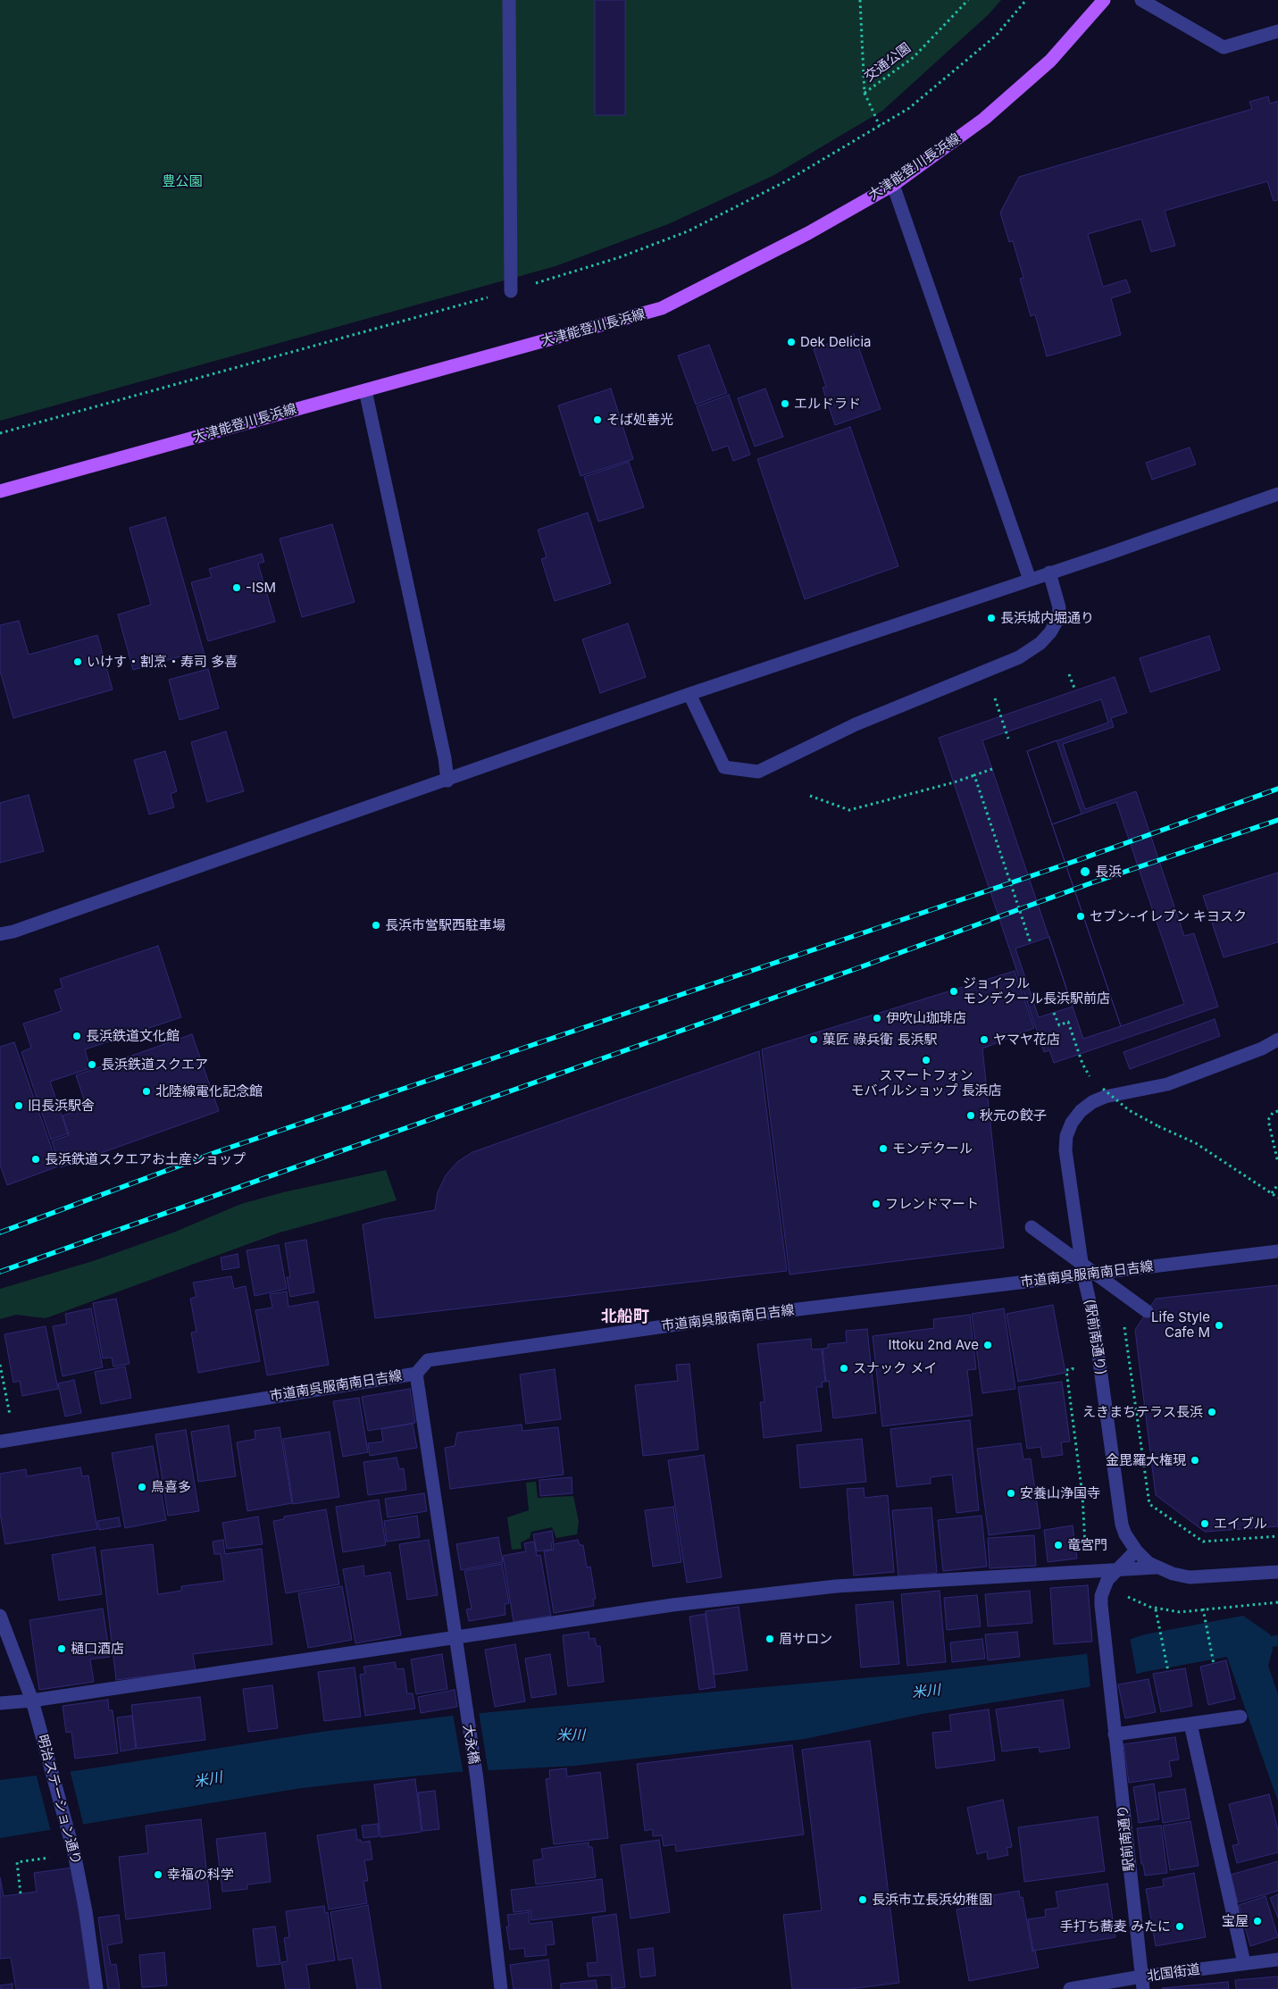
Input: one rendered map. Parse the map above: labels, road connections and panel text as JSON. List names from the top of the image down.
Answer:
{
  "streets": {
    "main road": ["大津能登川長浜線"],
    "street": [
      "市道南呉服南南日吉線",
      "(駅前南通り)",
      "大永橋",
      "明治ステーション通り",
      "駅前南通り",
      "北国街道"
    ],
    "path": ["交通公園"]
  },
  "crossings": [
    ["市道南呉服南南日吉線", "(駅前南通り)"],
    ["市道南呉服南南日吉線", "大永橋"],
    ["駅前南通り", "北国街道"]
  ],
  "districts": ["北船町"],
  "water": ["米川"],
  "parks": ["豊公園"],
  "places": [
    "Dek Delicia",
    "エルドラド",
    "そば処善光",
    "-ISM",
    "長浜城内堀通り",
    "いけす・割烹・寿司 多喜",
    "長浜",
    "セブン-イレブン キヨスク",
    "長浜市営駅西駐車場",
    "ジョイフル モンデクール長浜駅前店",
    "伊吹山珈琲店",
    "長浜鉄道文化館",
    "菓匠 祿兵衛 長浜駅",
    "ヤマヤ花店",
    "スマートフォン モバイルショップ 長浜店",
    "長浜鉄道スクエア",
    "北陸線電化記念館",
    "旧長浜駅舎",
    "秋元の餃子",
    "モンデクール",
    "長浜鉄道スクエアお土産ショップ",
    "フレンドマート",
    "Life Style Cafe M",
    "Ittoku 2nd Ave",
    "スナック メイ",
    "えきまちテラス長浜",
    "金毘羅大権現",
    "鳥喜多",
    "安養山浄国寺",
    "エイブル",
    "竜宮門",
    "眉サロン",
    "樋口酒店",
    "幸福の科学",
    "長浜市立長浜幼稚園",
    "宝屋",
    "手打ち蕎麦 みたに"
  ]
}
